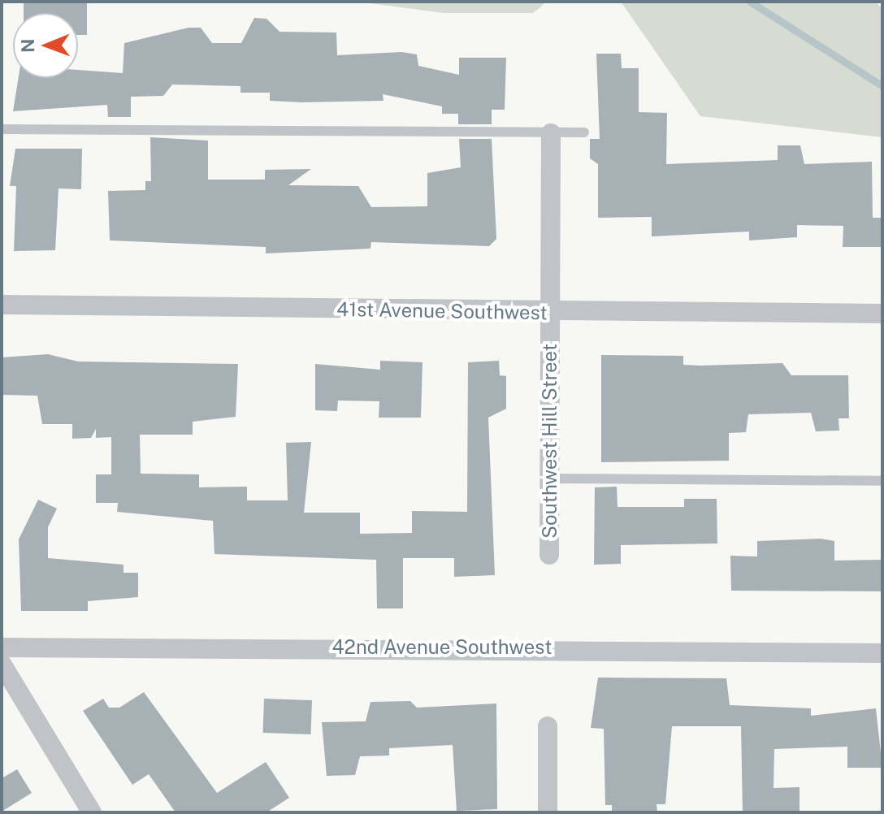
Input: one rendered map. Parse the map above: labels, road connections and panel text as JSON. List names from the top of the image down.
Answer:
{
  "streets": {
    "street": ["41st Avenue Southwest", "Southwest Hill Street", "42nd Avenue Southwest"]
  },
  "crossings": [
    ["41st Avenue Southwest", "Southwest Hill Street"]
  ],
  "north": "left"
}
